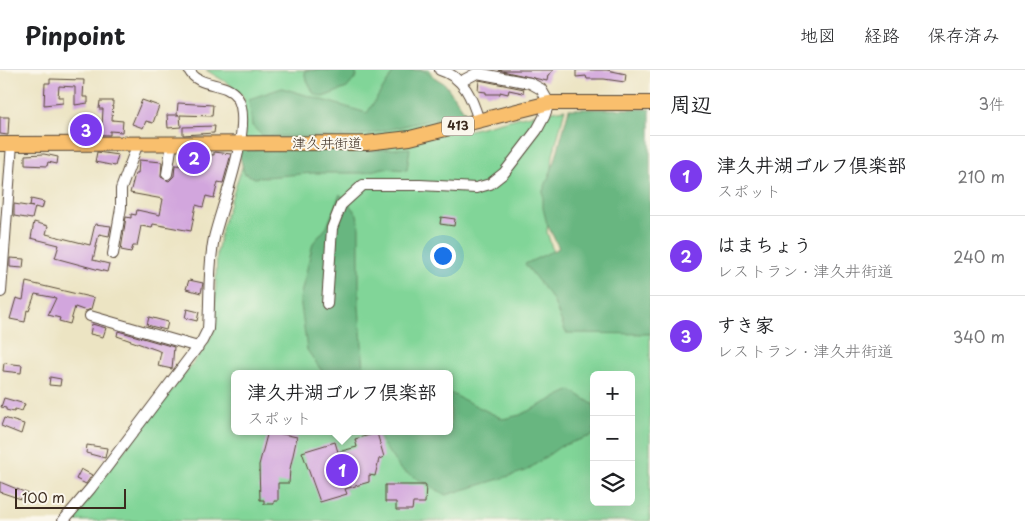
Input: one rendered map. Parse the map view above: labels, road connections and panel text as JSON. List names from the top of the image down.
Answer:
{
  "streets": {
    "highway": ["413", "津久井街道"]
  },
  "scale_bar": "100 m",
  "page": {
    "header": "Pinpoint",
    "nav": ["地図", "経路", "保存済み"],
    "heading": ["周辺", "3件"],
    "pins": ["3", "2", "1"],
    "list": [
      {
        "mark": "1",
        "name": "津久井湖ゴルフ倶楽部",
        "note": "スポット",
        "value": "210 m"
      },
      {
        "mark": "2",
        "name": "はまちょう",
        "note": "レストラン · 津久井街道",
        "value": "240 m"
      },
      {
        "mark": "3",
        "name": "すき家",
        "note": "レストラン · 津久井街道",
        "value": "340 m"
      }
    ],
    "popup": ["津久井湖ゴルフ倶楽部", "スポット"],
    "map_buttons": ["+", "−"],
    "scale": "100 m"
  }
}
